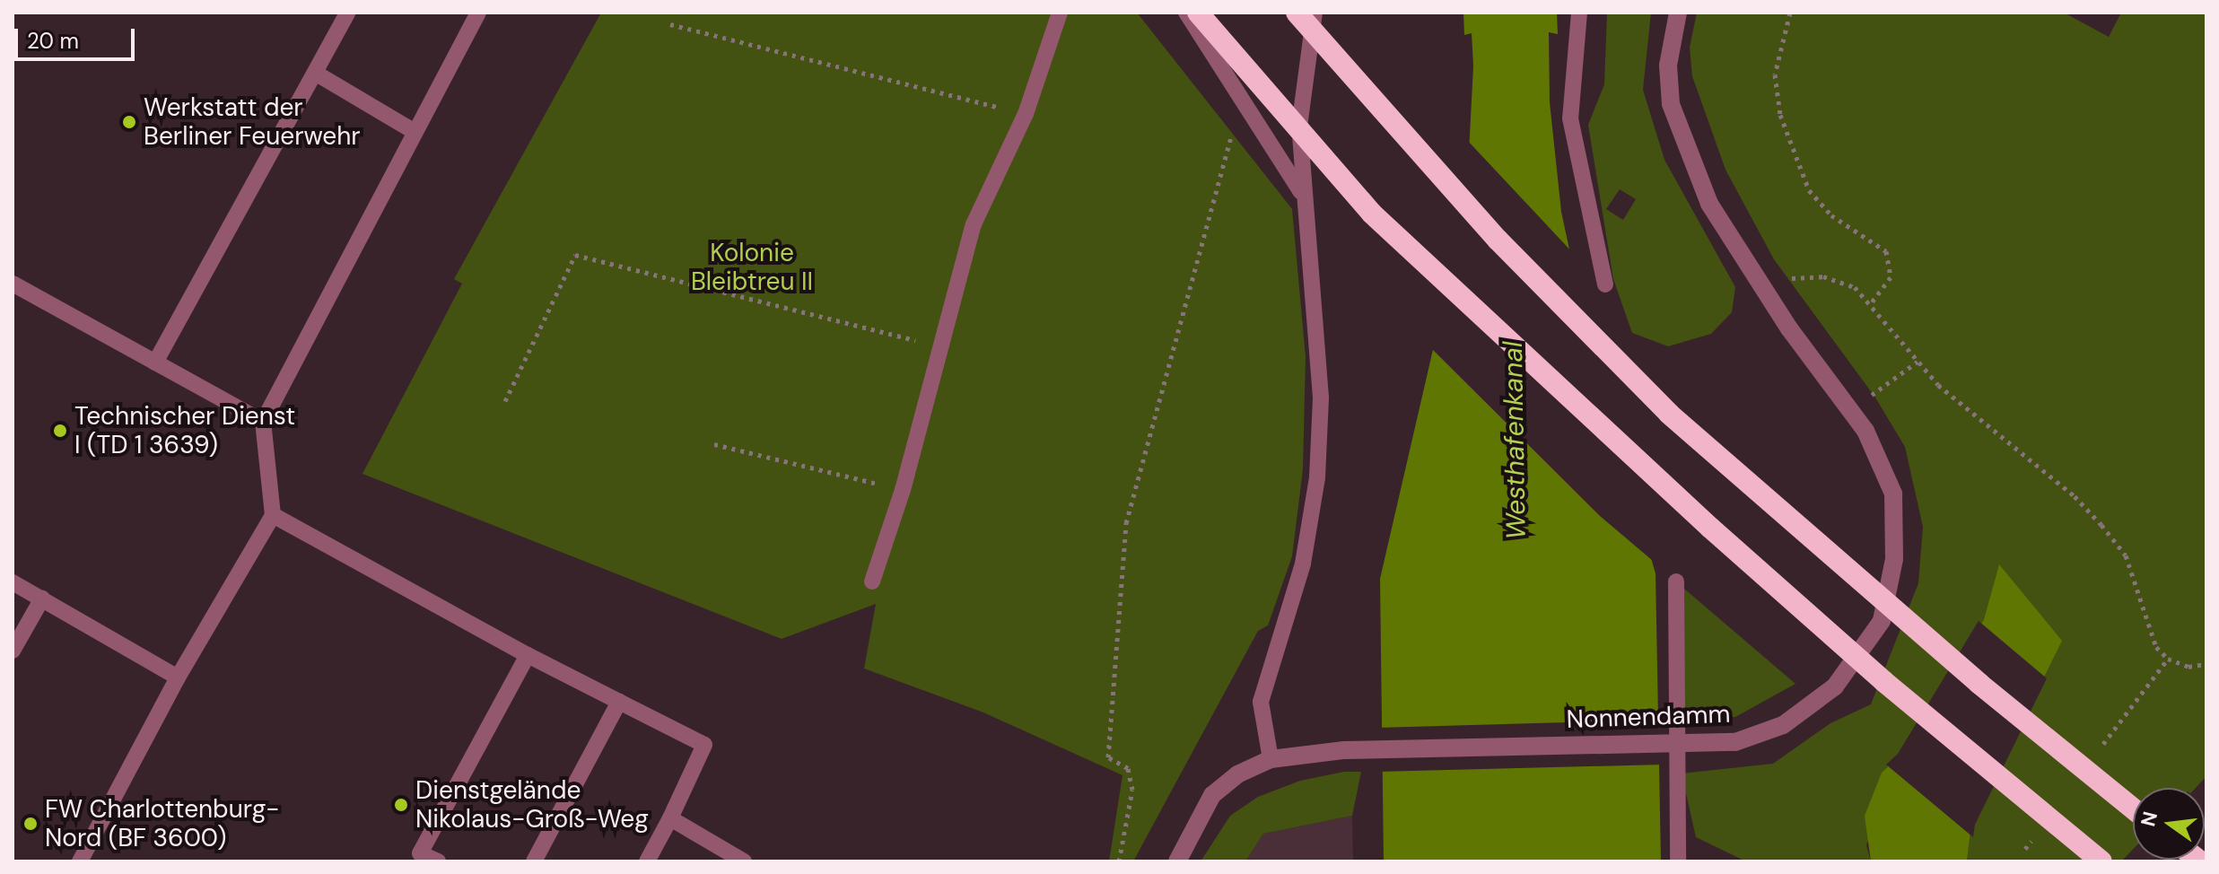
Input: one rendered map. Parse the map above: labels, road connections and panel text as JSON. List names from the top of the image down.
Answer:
{
  "streets": {
    "street": ["Nonnendamm"]
  },
  "water": ["Westhafenkanal"],
  "parks": ["Kolonie Bleibtreu II"],
  "places": [
    "Werkstatt der Berliner Feuerwehr",
    "Technischer Dienst I (TD 1 3639)",
    "Dienstgelände Nikolaus-Groß-Weg",
    "FW Charlottenburg- Nord (BF 3600)"
  ],
  "scale_bar": "20 m",
  "north": "left"
}
